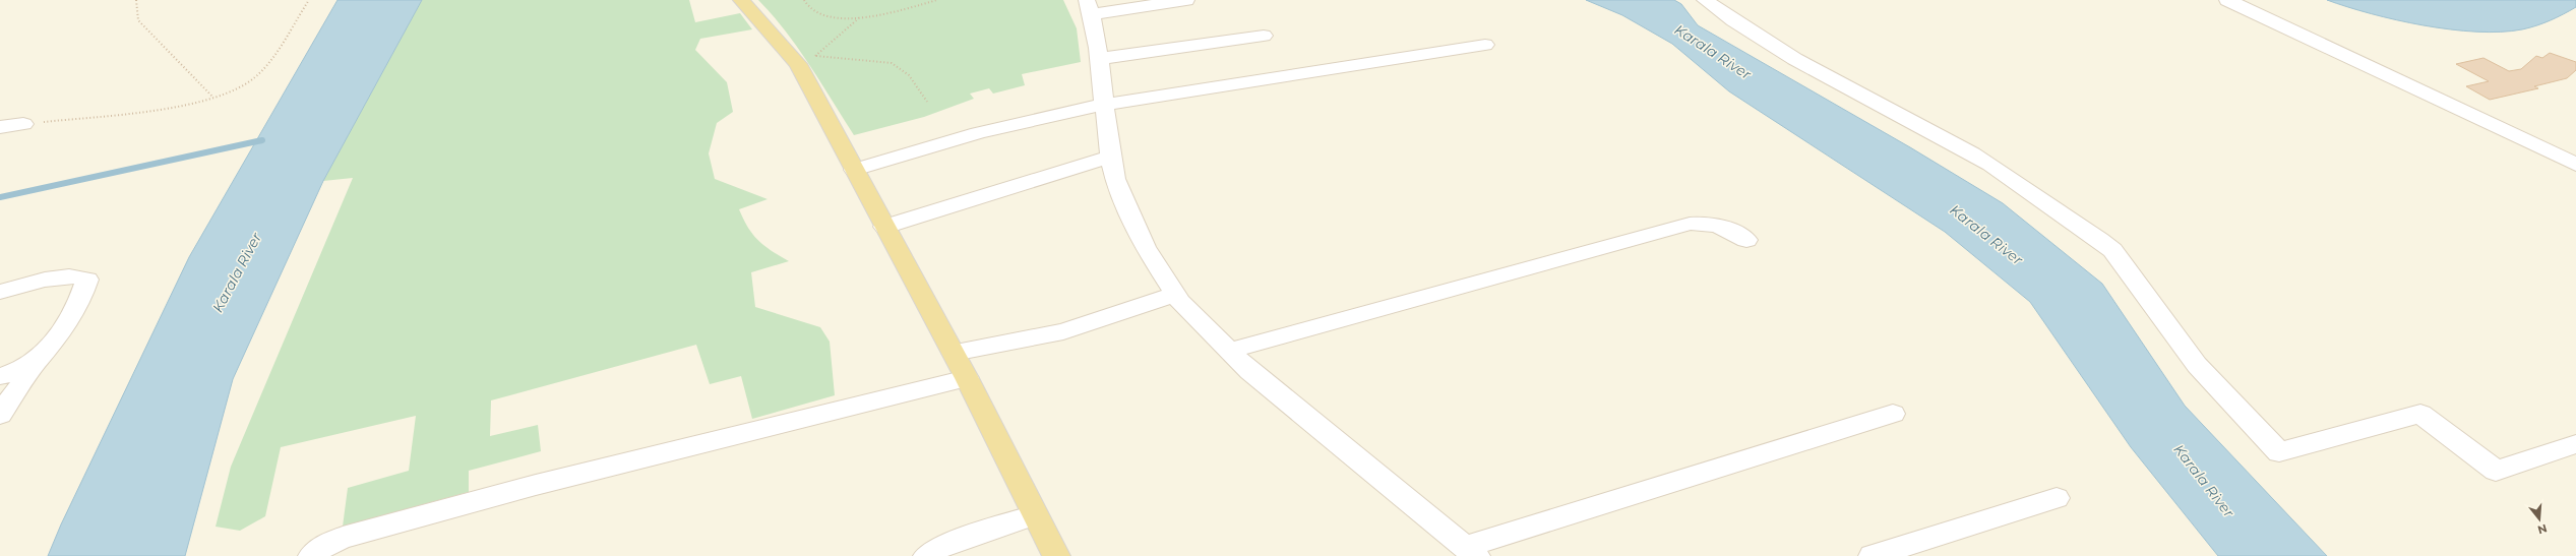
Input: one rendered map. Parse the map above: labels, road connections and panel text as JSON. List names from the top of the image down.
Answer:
{
  "water": ["Karala River"],
  "north": "bottom"
}
